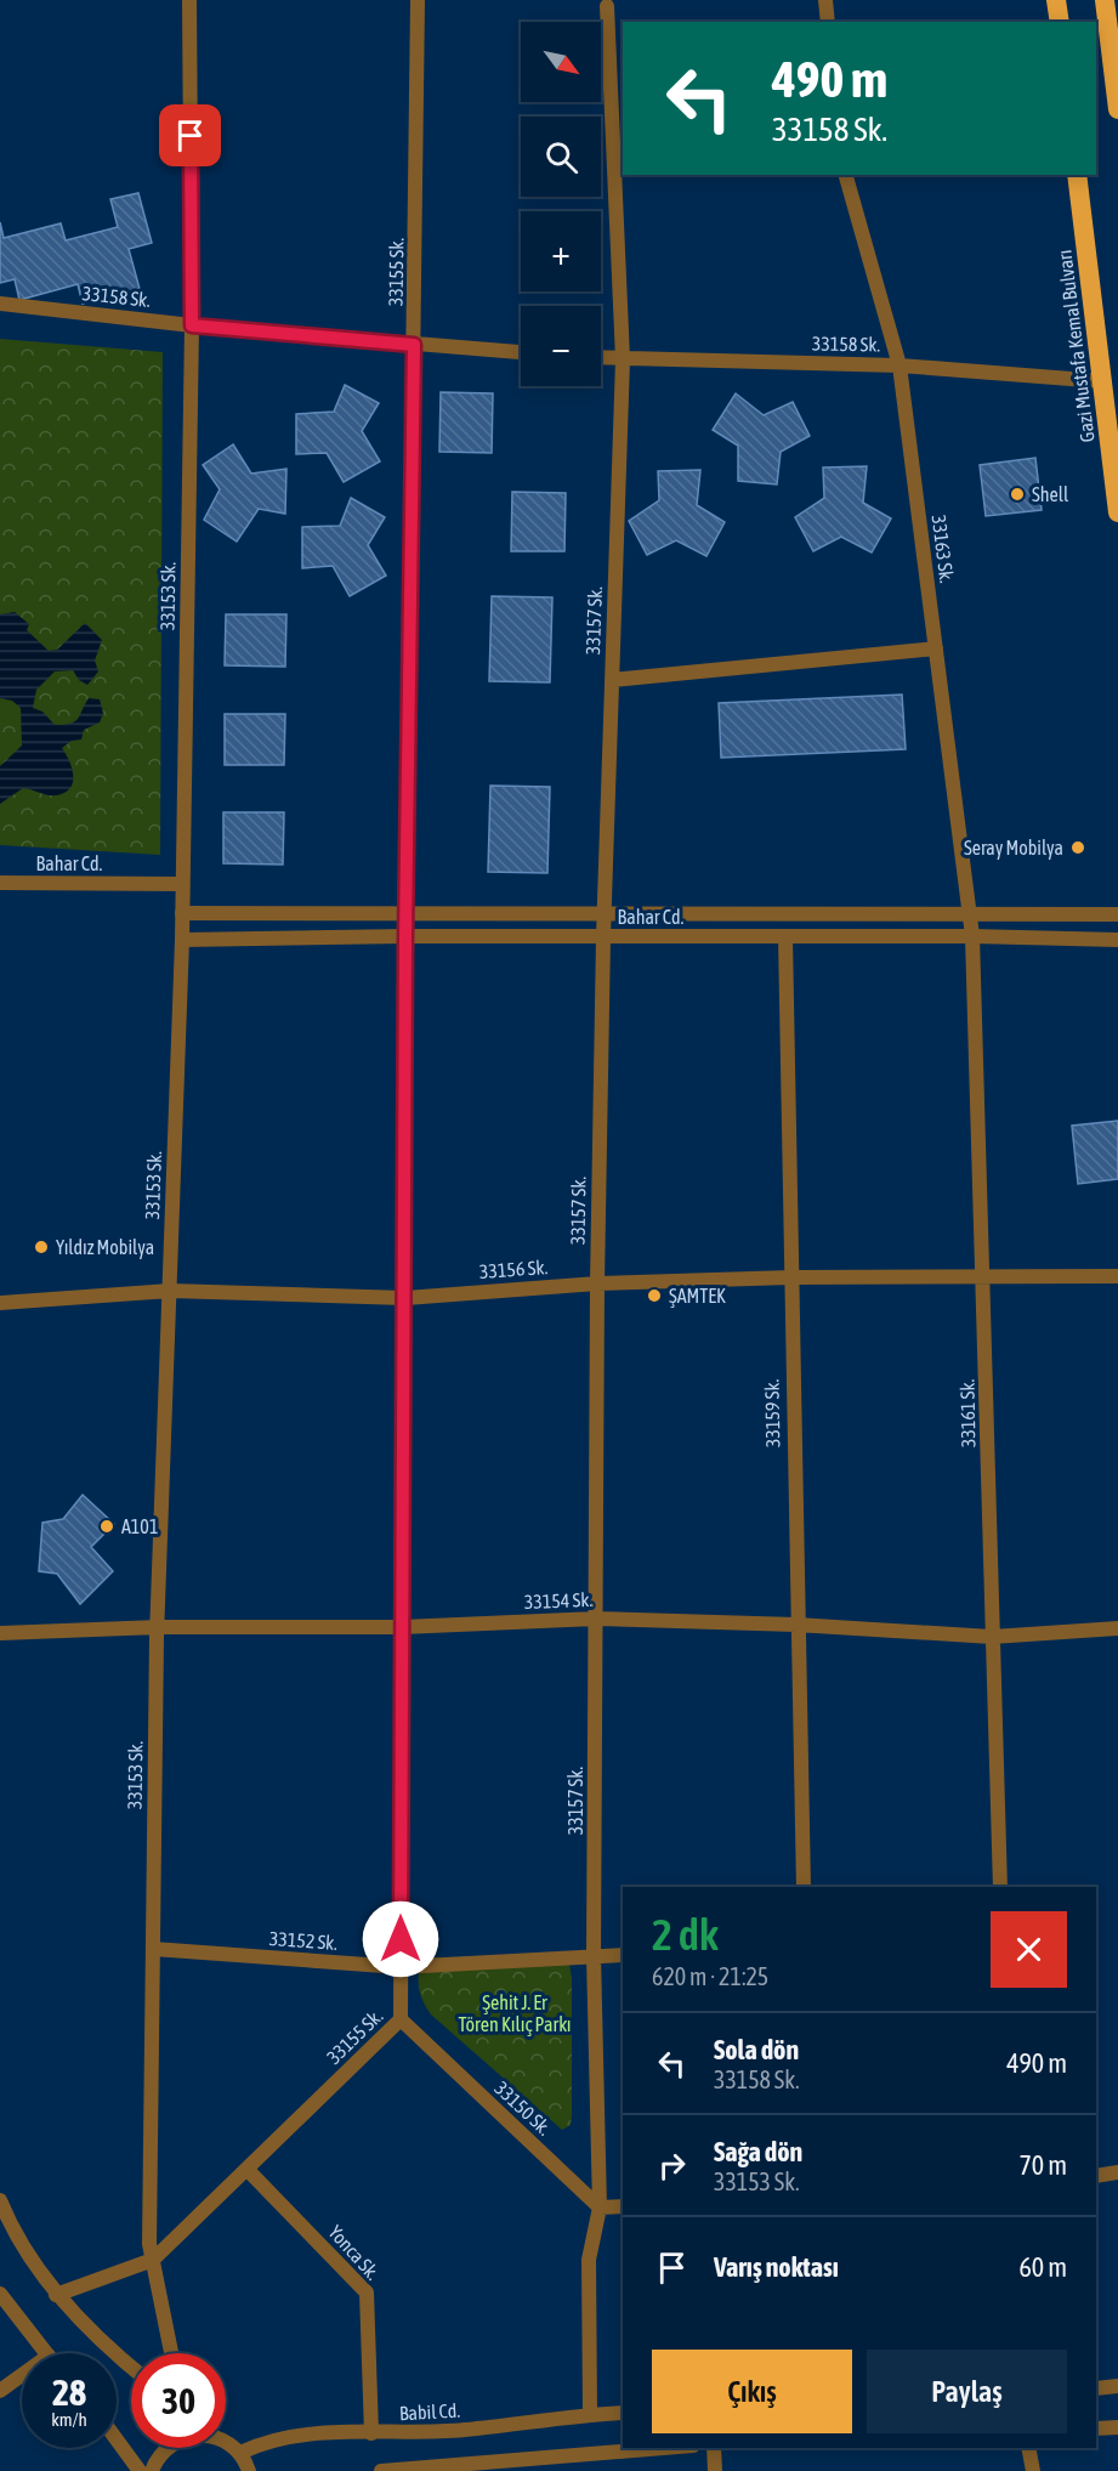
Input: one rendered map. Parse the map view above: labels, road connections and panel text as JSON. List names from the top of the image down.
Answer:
{
  "streets": {
    "highway": ["Gazi Mustafa Kemal Bulvarı"],
    "street": [
      "33155 Sk.",
      "33158 Sk.",
      "33163 Sk.",
      "33153 Sk.",
      "33157 Sk.",
      "Bahar Cd.",
      "33156 Sk.",
      "33159 Sk.",
      "33161 Sk.",
      "33154 Sk.",
      "33152 Sk.",
      "33150 Sk.",
      "Yonca Sk.",
      "Babil Cd."
    ]
  },
  "crossings": [
    ["33155 Sk.", "33158 Sk."],
    ["33155 Sk.", "33153 Sk."],
    ["33155 Sk.", "Bahar Cd."],
    ["33155 Sk.", "33156 Sk."],
    ["33155 Sk.", "33154 Sk."],
    ["33155 Sk.", "33152 Sk."],
    ["33155 Sk.", "33150 Sk."],
    ["33155 Sk.", "Yonca Sk."],
    ["33158 Sk.", "Gazi Mustafa Kemal Bulvarı"],
    ["33158 Sk.", "33163 Sk."],
    ["33158 Sk.", "33153 Sk."],
    ["33158 Sk.", "33157 Sk."],
    ["33163 Sk.", "Bahar Cd."],
    ["33163 Sk.", "33161 Sk."],
    ["33153 Sk.", "Bahar Cd."],
    ["33153 Sk.", "33156 Sk."],
    ["33153 Sk.", "33154 Sk."],
    ["33153 Sk.", "33152 Sk."],
    ["33157 Sk.", "Bahar Cd."],
    ["33157 Sk.", "33156 Sk."],
    ["33157 Sk.", "33154 Sk."],
    ["33157 Sk.", "33152 Sk."],
    ["33157 Sk.", "33150 Sk."],
    ["33157 Sk.", "Babil Cd."],
    ["Bahar Cd.", "33159 Sk."],
    ["Bahar Cd.", "33161 Sk."],
    ["33156 Sk.", "33159 Sk."],
    ["33156 Sk.", "33161 Sk."],
    ["33159 Sk.", "33154 Sk."],
    ["33161 Sk.", "33154 Sk."],
    ["Yonca Sk.", "Babil Cd."]
  ],
  "parks": ["Şehit J. Er Tören Kılıç Parkı"],
  "places": [
    "Shell",
    "Seray Mobilya",
    "Yıldız Mobilya",
    "ŞAMTEK",
    "A101"
  ],
  "north": "bottom right",
  "page": {
    "map_buttons": ["+", "−"],
    "turn": ["490 m", "33158 Sk."],
    "heading": ["2 dk", "620 m · 21:25"],
    "list": [
      {
        "name": "Sola dön",
        "note": "33158 Sk.",
        "value": "490 m"
      },
      {
        "name": "Sağa dön",
        "note": "33153 Sk.",
        "value": "70 m"
      },
      {
        "name": "Varış noktası",
        "value": "60 m"
      }
    ],
    "buttons": ["Çıkış", "Paylaş"],
    "speed": "28 km/h",
    "limit": "30"
  }
}
